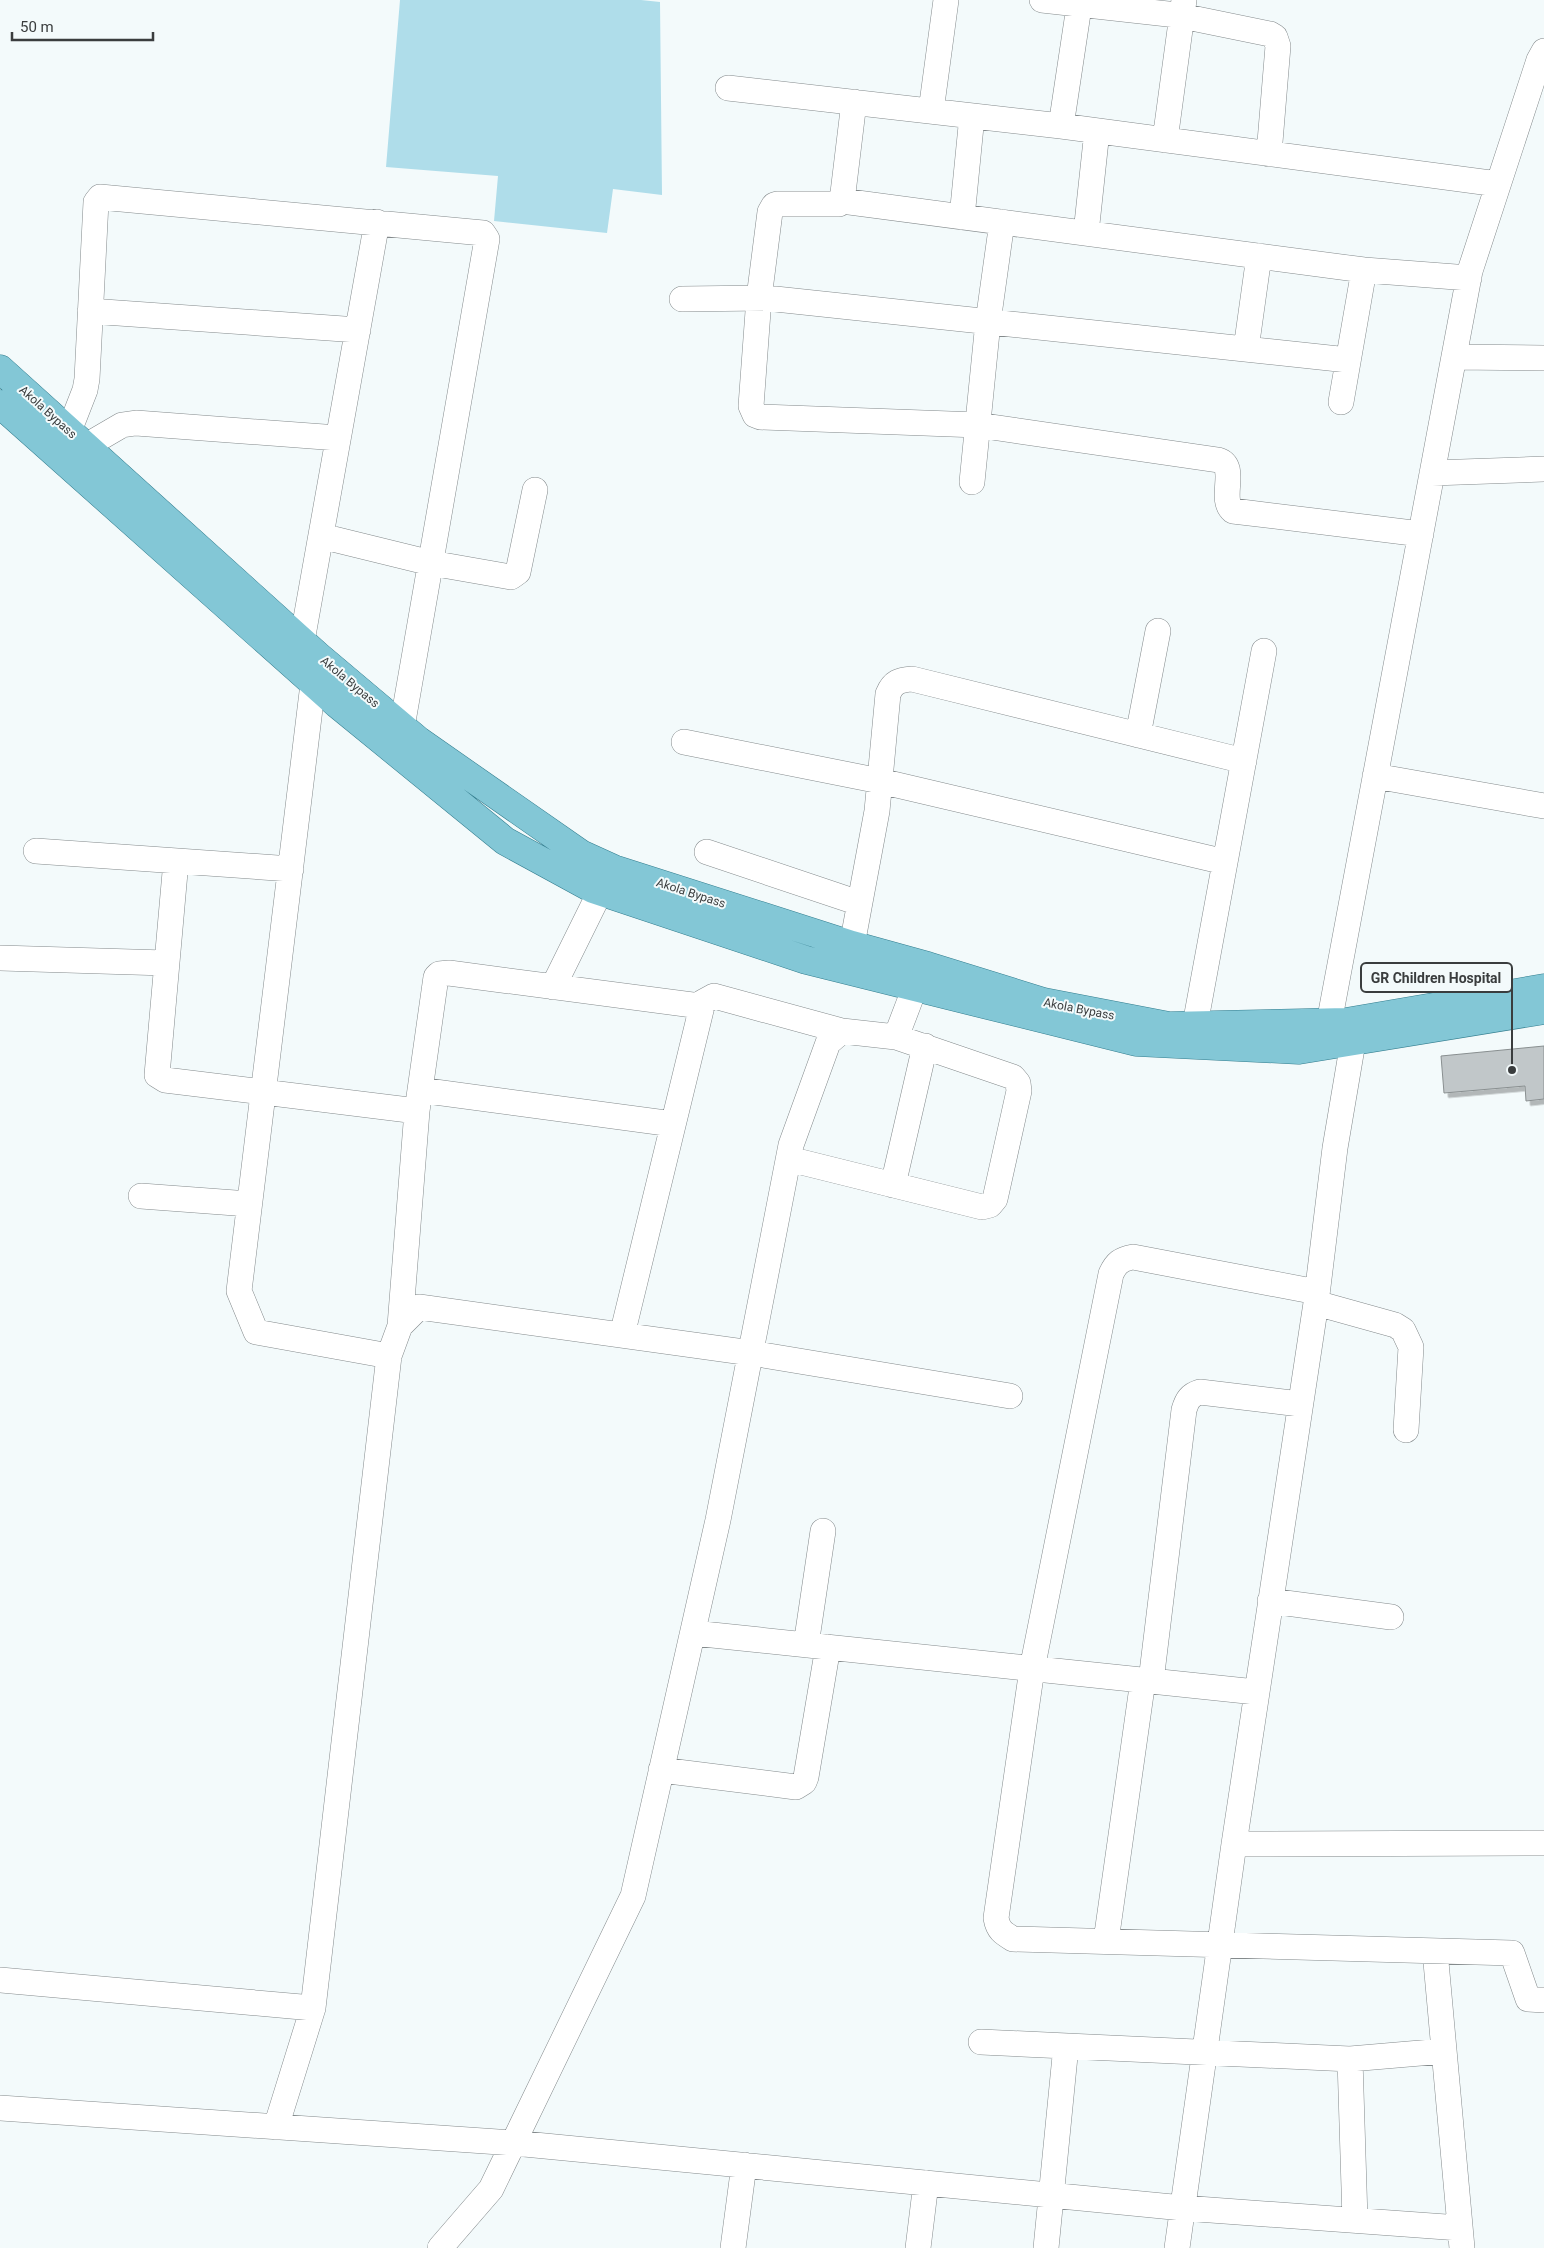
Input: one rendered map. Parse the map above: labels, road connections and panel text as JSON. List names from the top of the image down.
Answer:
{
  "streets": {
    "main road": ["Akola Bypass"]
  },
  "places": ["GR Children Hospital"],
  "scale_bar": "50 m"
}
